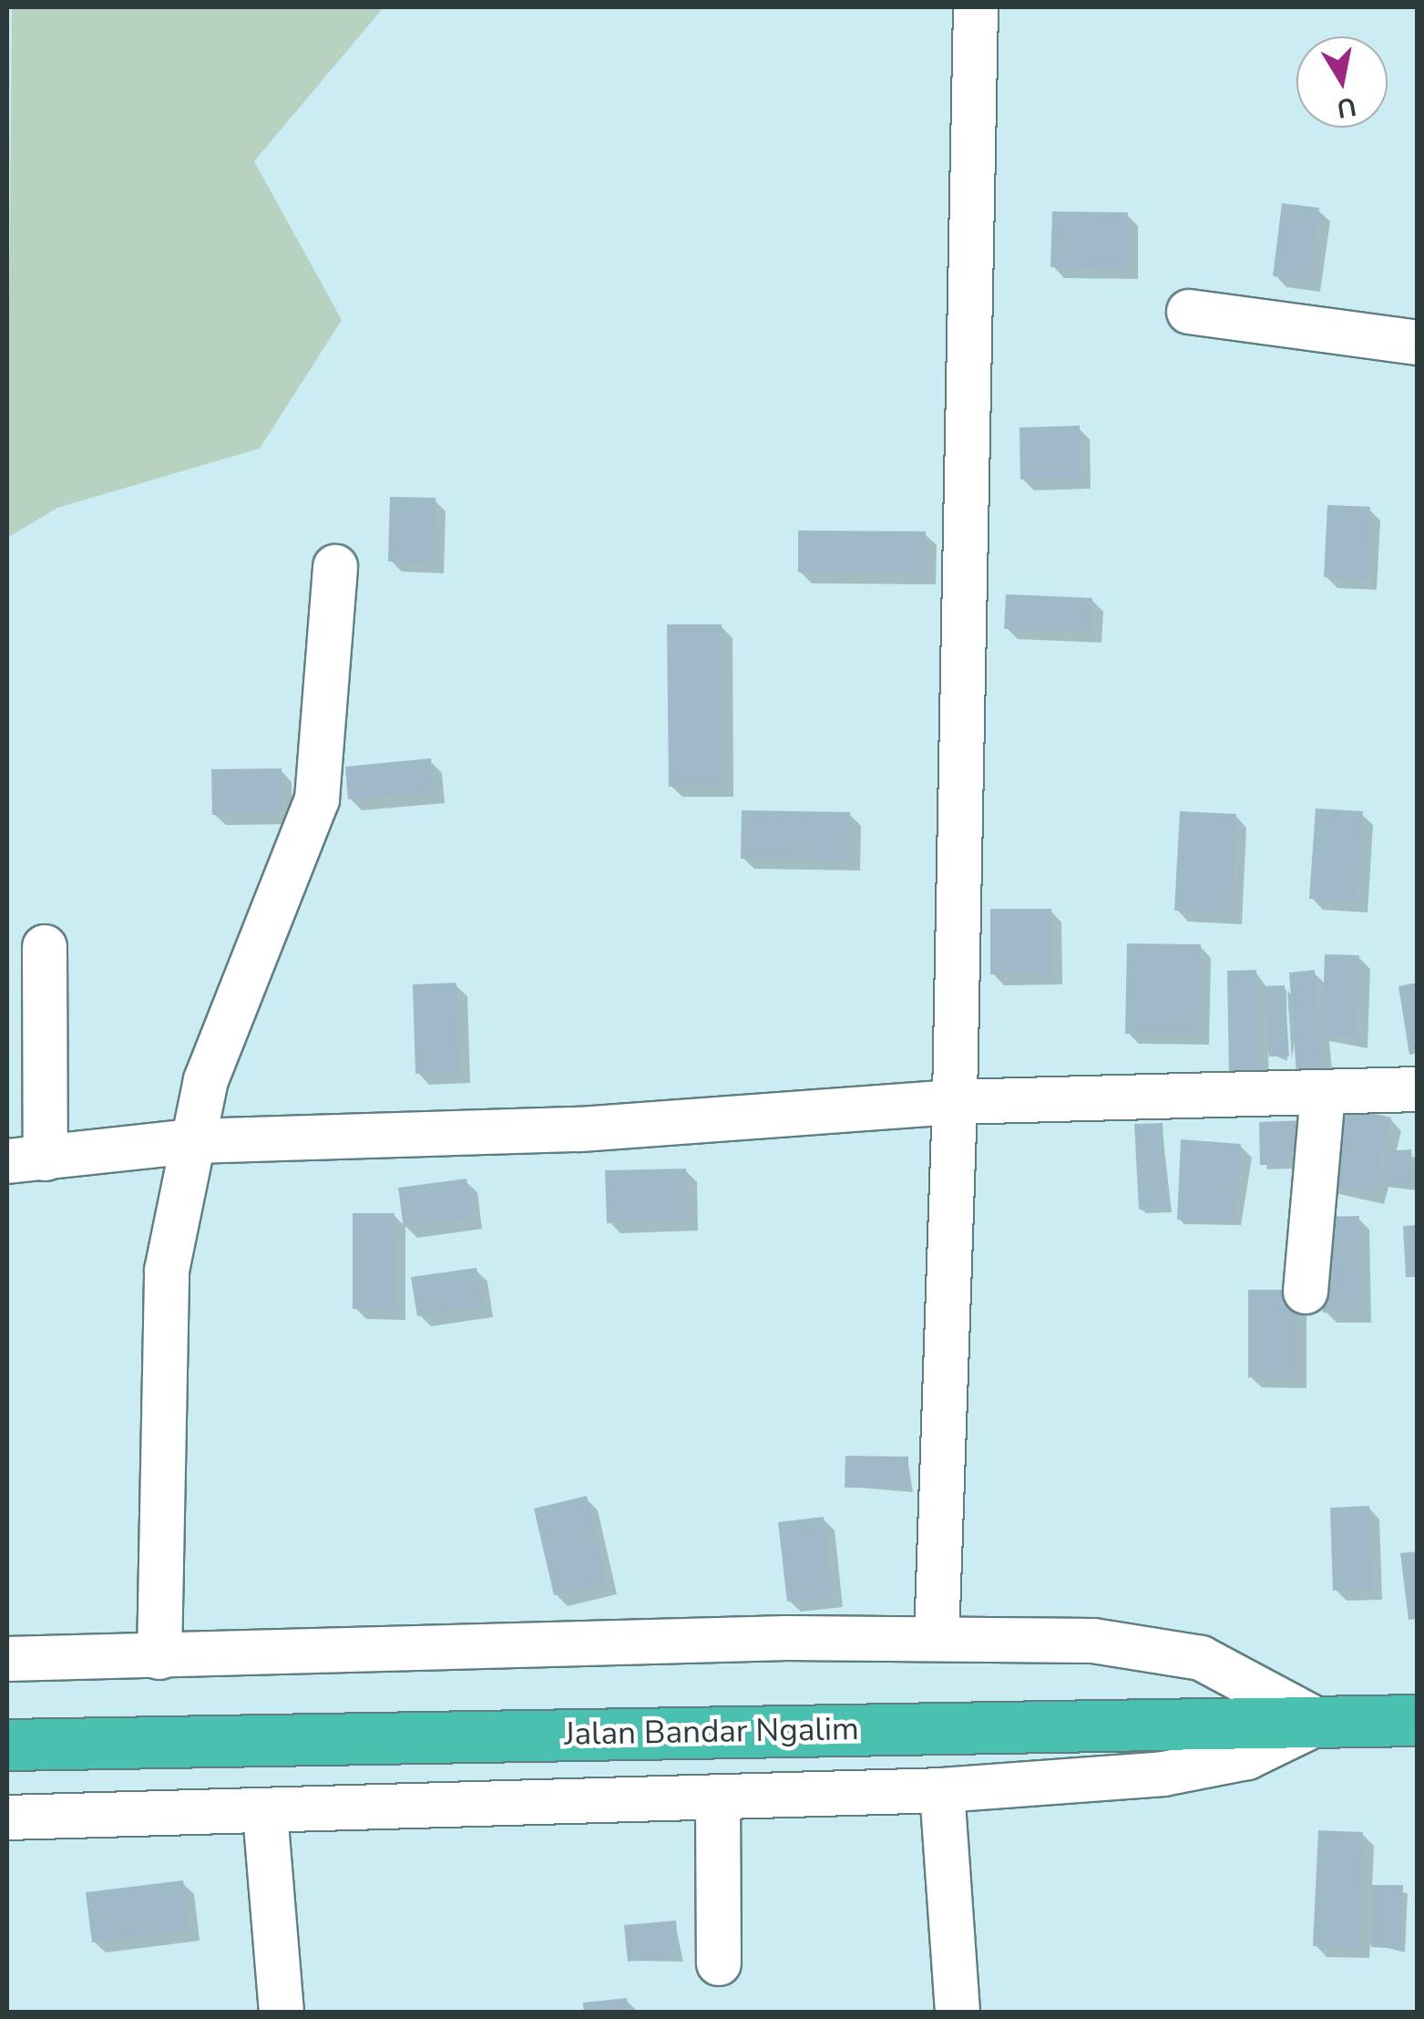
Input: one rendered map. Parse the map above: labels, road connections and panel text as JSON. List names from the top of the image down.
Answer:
{
  "streets": {
    "highway": ["Jalan Bandar Ngalim"]
  },
  "north": "bottom"
}
